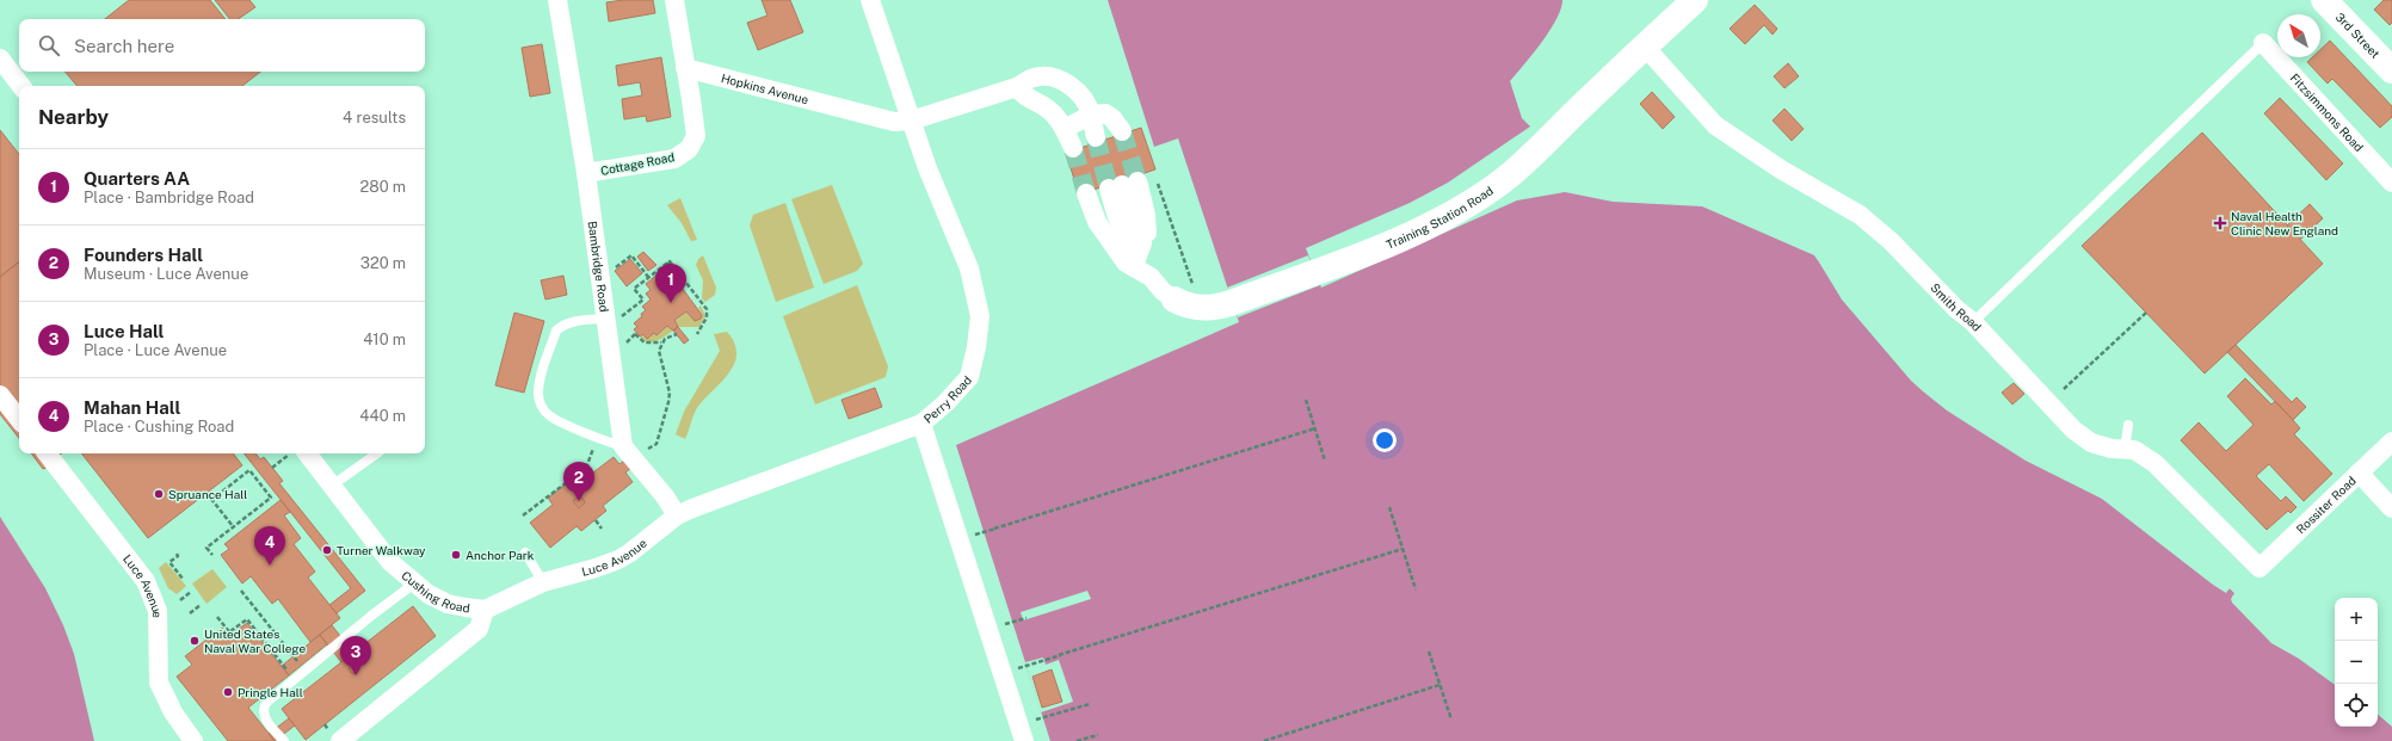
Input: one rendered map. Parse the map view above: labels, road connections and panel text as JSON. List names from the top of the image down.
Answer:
{
  "streets": {
    "street": [
      "3rd Street",
      "Hopkins Avenue",
      "Fitzsimmons Road",
      "Cottage Road",
      "Training Station Road",
      "Bambridge Road",
      "Smith Road",
      "Perry Road",
      "Rossiter Road",
      "Luce Avenue",
      "Cushing Road"
    ]
  },
  "crossings": [
    ["Hopkins Avenue", "Cottage Road"],
    ["Hopkins Avenue", "Perry Road"],
    ["Cottage Road", "Bambridge Road"],
    ["Training Station Road", "Smith Road"],
    ["Smith Road", "Rossiter Road"],
    ["Perry Road", "Luce Avenue"],
    ["Luce Avenue", "Cushing Road"]
  ],
  "places": {
    "health": ["Naval Health Clinic New England"],
    "other": [
      "Spruance Hall",
      "Turner Walkway",
      "Anchor Park",
      "United States Naval War College",
      "Pringle Hall"
    ]
  },
  "north": "top left",
  "page": {
    "search": "Search here",
    "heading": ["Nearby", "4 results"],
    "list": [
      {
        "mark": "1",
        "name": "Quarters AA",
        "note": "Place · Bambridge Road",
        "value": "280 m"
      },
      {
        "mark": "2",
        "name": "Founders Hall",
        "note": "Museum · Luce Avenue",
        "value": "320 m"
      },
      {
        "mark": "3",
        "name": "Luce Hall",
        "note": "Place · Luce Avenue",
        "value": "410 m"
      },
      {
        "mark": "4",
        "name": "Mahan Hall",
        "note": "Place · Cushing Road",
        "value": "440 m"
      }
    ],
    "pins": [
      "1",
      "2",
      "4",
      "3"
    ],
    "map_buttons": ["+", "−"]
  }
}
